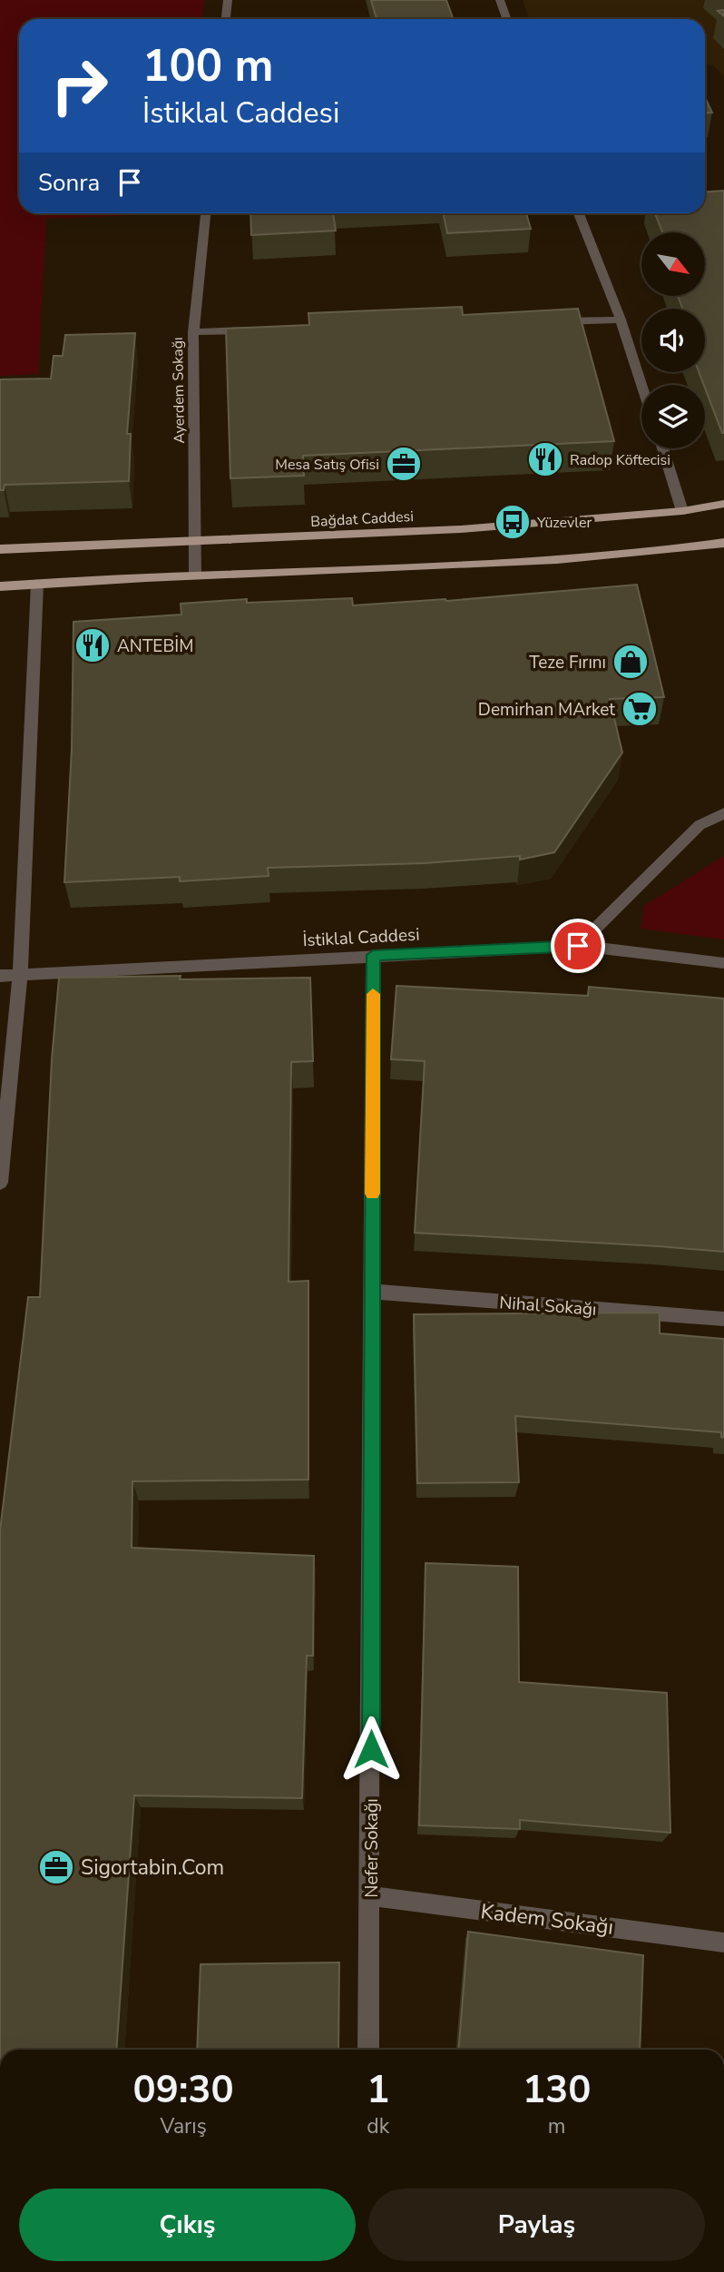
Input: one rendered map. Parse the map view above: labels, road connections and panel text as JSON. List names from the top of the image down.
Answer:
{
  "streets": {
    "main road": ["Bağdat Caddesi"],
    "street": [
      "Ayerdem Sokağı",
      "İstiklal Caddesi",
      "Nihal Sokağı",
      "Nefer Sokağı",
      "Kadem Sokağı"
    ]
  },
  "crossings": [
    ["Ayerdem Sokağı", "Bağdat Caddesi"],
    ["İstiklal Caddesi", "Nefer Sokağı"],
    ["Nihal Sokağı", "Nefer Sokağı"],
    ["Nefer Sokağı", "Kadem Sokağı"]
  ],
  "places": {
    "restaurant": ["Radop Köftecisi", "ANTEBİM"],
    "office": ["Mesa Satış Ofisi", "Sigortabin.Com"],
    "bus stop": ["Yüzevler"],
    "shop": ["Teze Fırını"],
    "supermarket": ["Demirhan MArket"]
  },
  "north": "bottom right",
  "page": {
    "turn": ["100 m", "İstiklal Caddesi"],
    "then": "Sonra",
    "eta": [
      "09:30",
      "Varış",
      "1",
      "dk",
      "130",
      "m"
    ],
    "buttons": ["Çıkış", "Paylaş"]
  }
}
